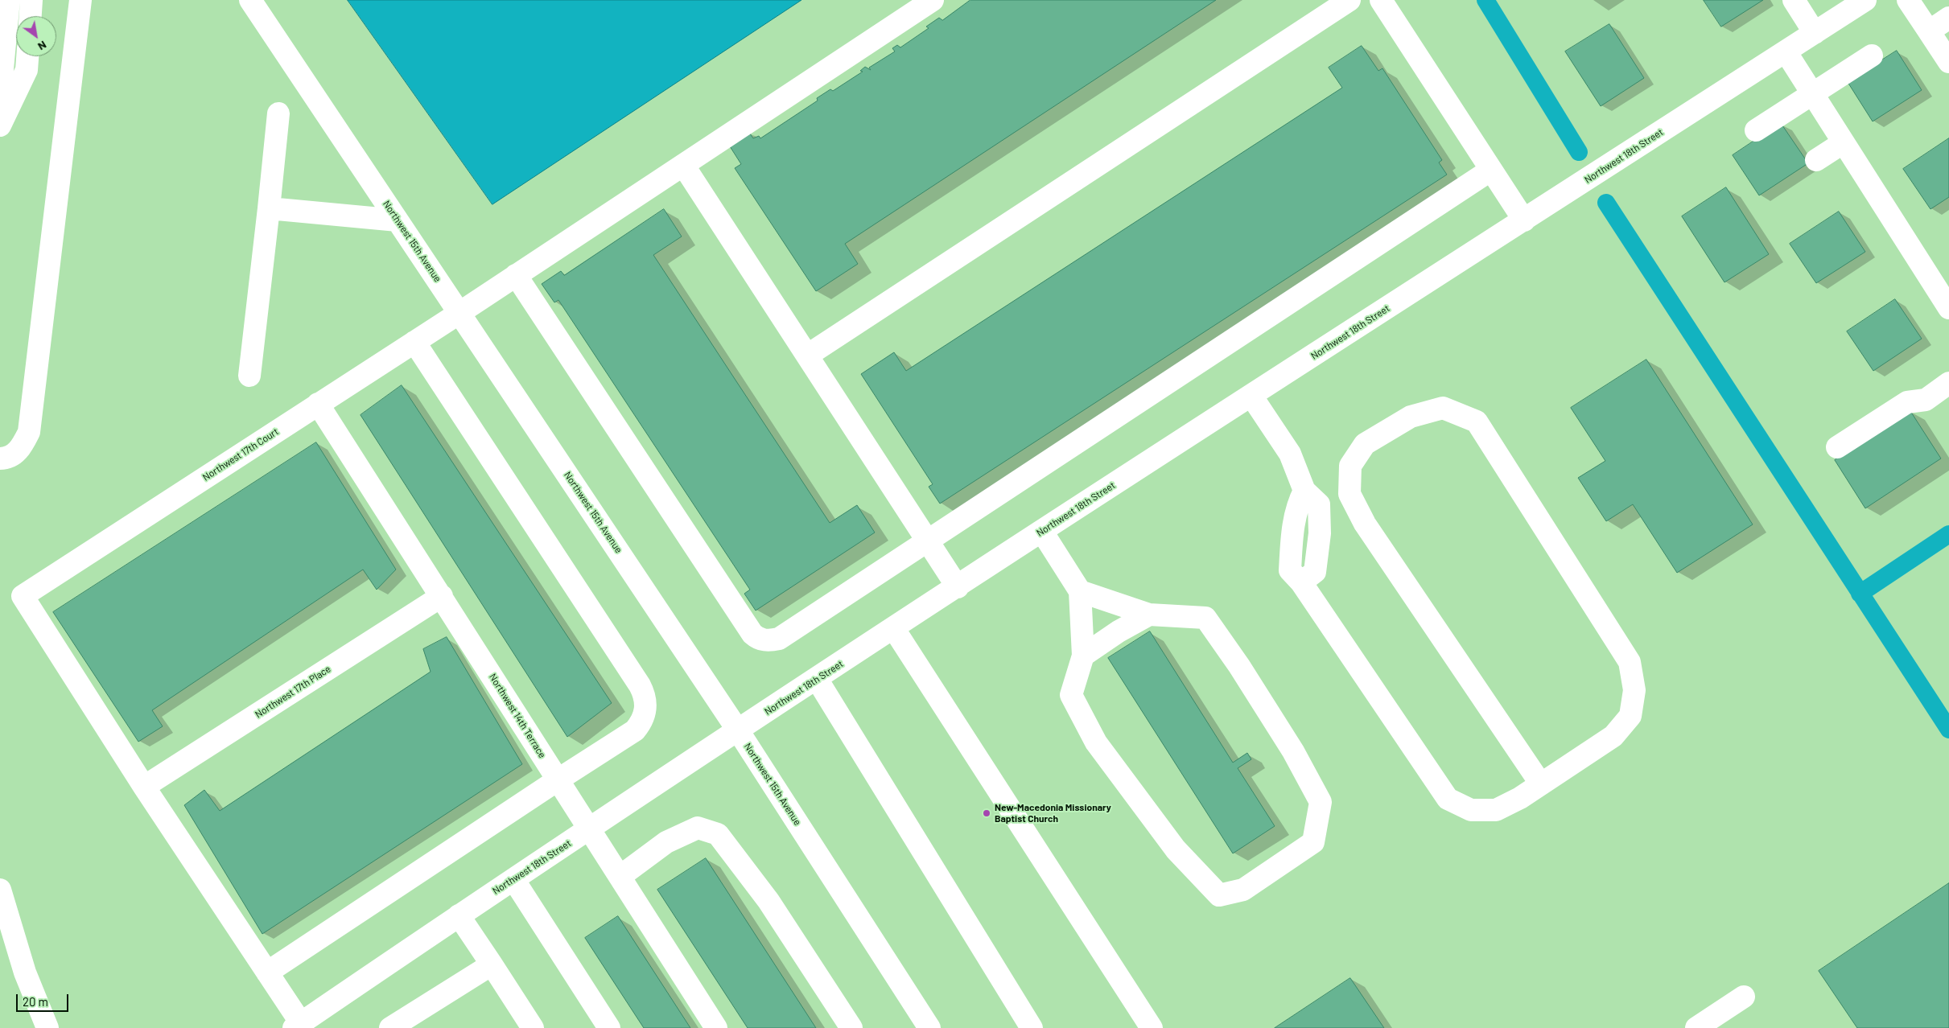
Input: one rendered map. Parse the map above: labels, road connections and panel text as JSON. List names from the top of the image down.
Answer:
{
  "streets": {
    "street": [
      "Northwest 18th Street",
      "Northwest 15th Avenue",
      "Northwest 17th Court",
      "Northwest 17th Place",
      "Northwest 14th Terrace"
    ]
  },
  "crossings": [
    ["Northwest 18th Street", "Northwest 15th Avenue"],
    ["Northwest 18th Street", "Northwest 14th Terrace"],
    ["Northwest 15th Avenue", "Northwest 17th Court"],
    ["Northwest 17th Court", "Northwest 17th Place"],
    ["Northwest 17th Court", "Northwest 14th Terrace"],
    ["Northwest 17th Place", "Northwest 14th Terrace"]
  ],
  "places": ["New-Macedonia Missionary Baptist Church"],
  "scale_bar": "20 m",
  "north": "bottom right"
}
